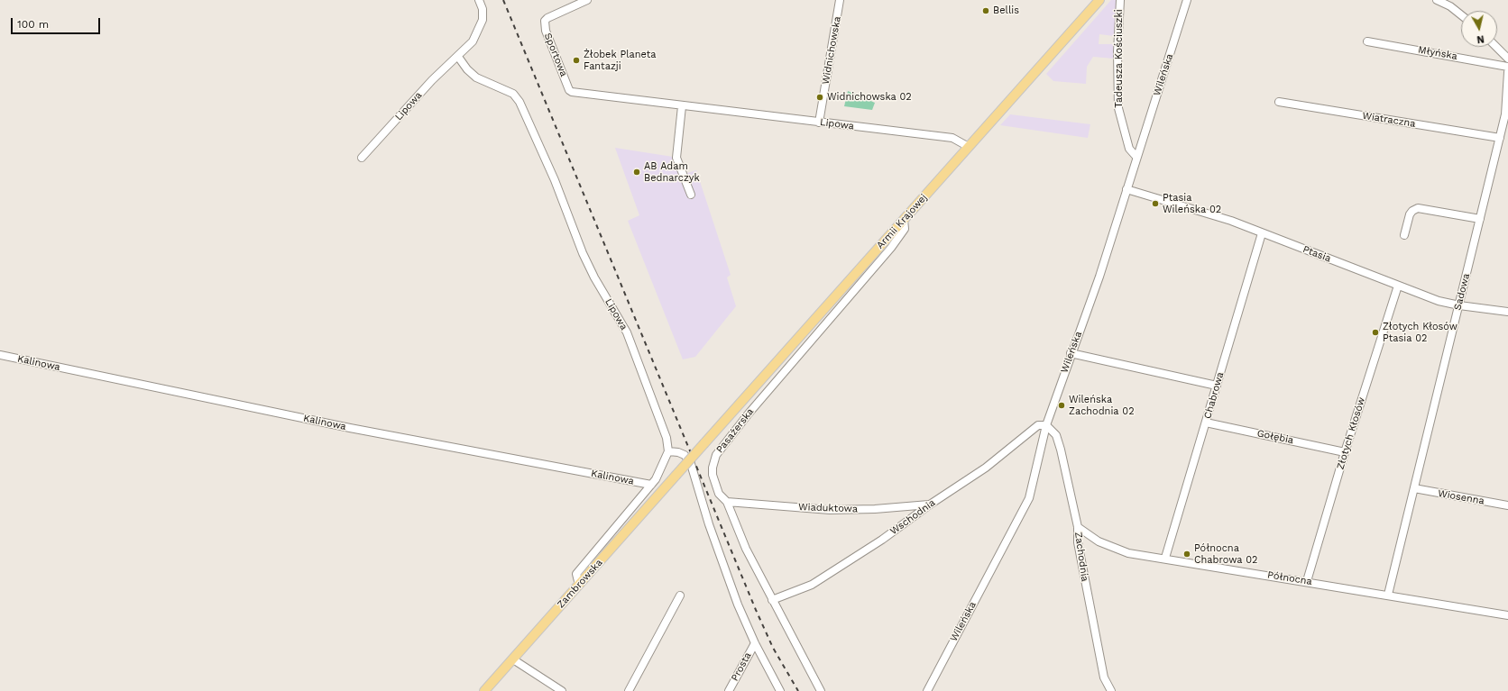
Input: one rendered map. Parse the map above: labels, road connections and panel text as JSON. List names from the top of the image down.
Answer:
{
  "streets": {
    "main road": ["Armii Krajowej", "Zambrowska"],
    "street": [
      "Widnichowska",
      "Młyńska",
      "Sportowa",
      "Tadeusza Kościuszki",
      "Wileńska",
      "Lipowa",
      "Wiatraczna",
      "Ptasia",
      "Sadowa",
      "Kalinowa",
      "Chabrowa",
      "Pasażerska",
      "Złotych Kłosów",
      "Gołębia",
      "Wiosenna",
      "Wiaduktowa",
      "Wschodnia",
      "Zachodnia",
      "Północna",
      "Prosta"
    ]
  },
  "crossings": [
    ["Widnichowska", "Lipowa"],
    ["Sportowa", "Lipowa"],
    ["Tadeusza Kościuszki", "Wileńska"],
    ["Wileńska", "Ptasia"],
    ["Wileńska", "Wschodnia"],
    ["Wileńska", "Zachodnia"],
    ["Lipowa", "Armii Krajowej"],
    ["Wiatraczna", "Sadowa"],
    ["Armii Krajowej", "Pasażerska"],
    ["Armii Krajowej", "Zambrowska"],
    ["Ptasia", "Sadowa"],
    ["Ptasia", "Chabrowa"],
    ["Ptasia", "Złotych Kłosów"],
    ["Sadowa", "Wiosenna"],
    ["Sadowa", "Północna"],
    ["Chabrowa", "Gołębia"],
    ["Chabrowa", "Północna"],
    ["Pasażerska", "Wiaduktowa"],
    ["Pasażerska", "Wschodnia"],
    ["Złotych Kłosów", "Gołębia"],
    ["Złotych Kłosów", "Północna"],
    ["Wiaduktowa", "Wschodnia"],
    ["Wschodnia", "Zachodnia"],
    ["Zachodnia", "Północna"]
  ],
  "places": [
    "Bellis",
    "Żłobek Planeta Fantazji",
    "Widnichowska 02",
    "AB Adam Bednarczyk",
    "Ptasia Wileńska 02",
    "Złotych Kłosów Ptasia 02",
    "Wileńska Zachodnia 02",
    "Północna Chabrowa 02"
  ],
  "scale_bar": "100 m",
  "north": "bottom"
}
